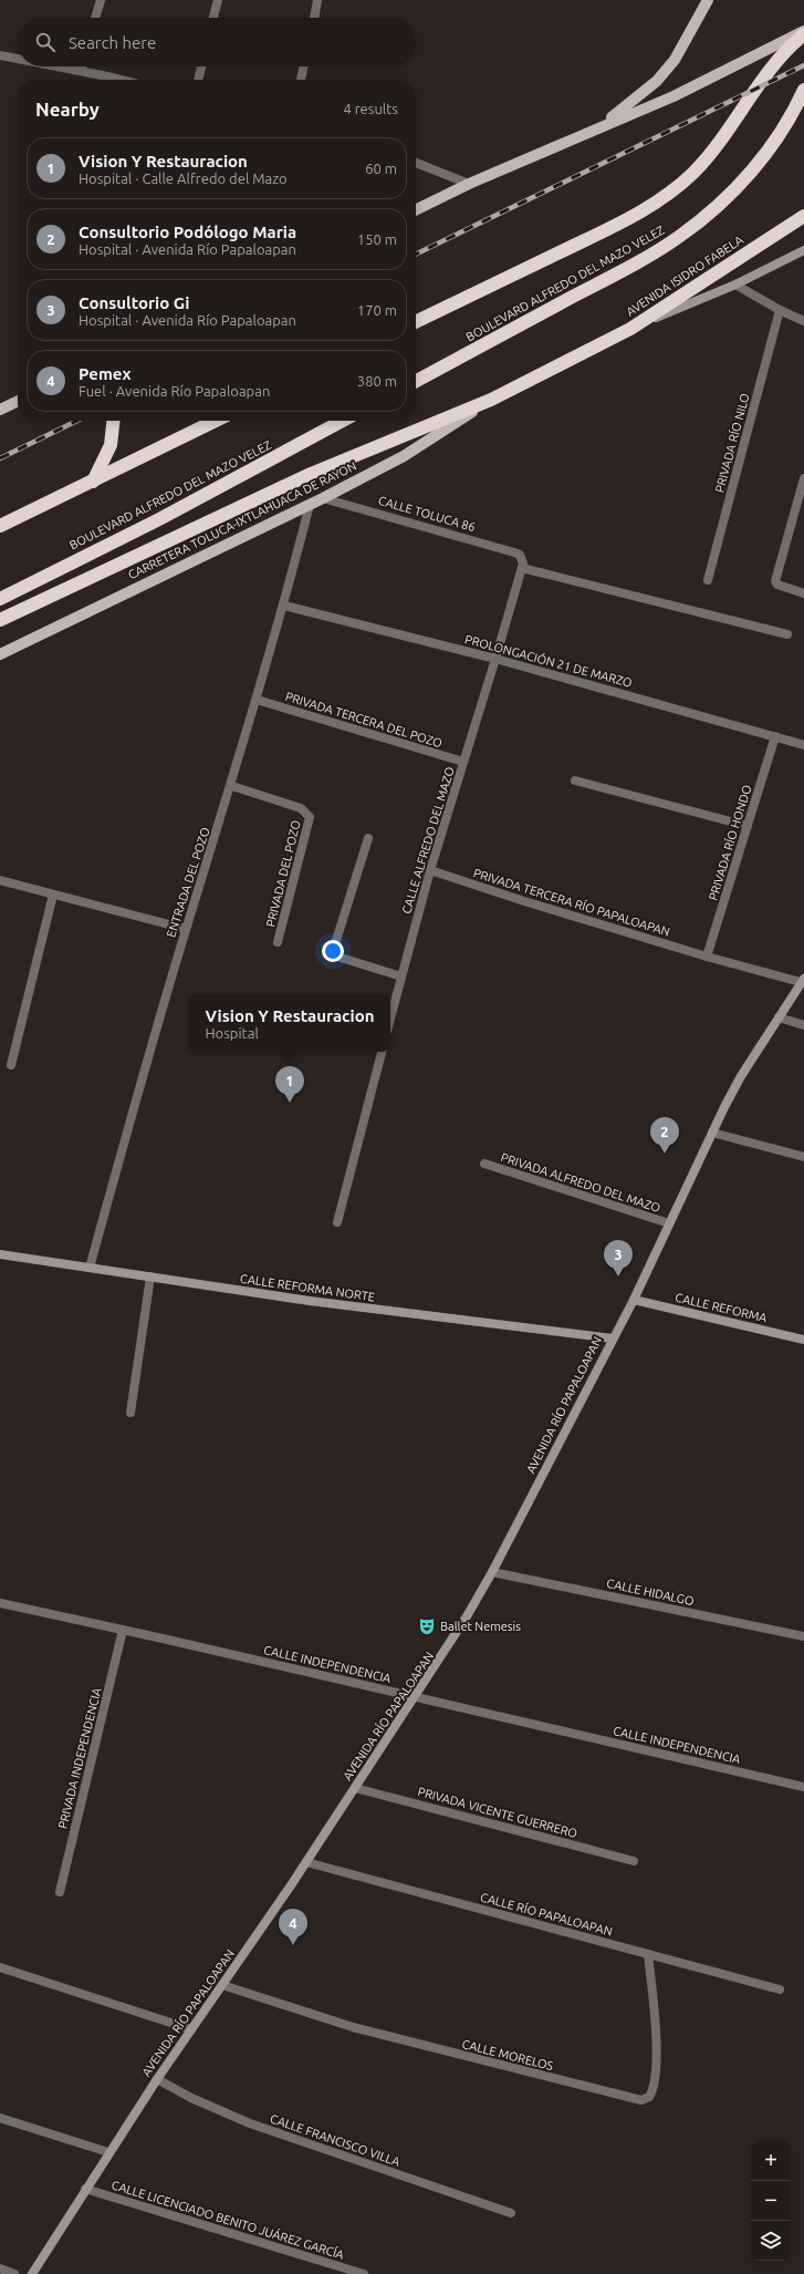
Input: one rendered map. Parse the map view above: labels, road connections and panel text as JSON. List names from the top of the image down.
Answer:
{
  "streets": {
    "highway": ["AVENIDA ISIDRO FABELA", "BOULEVARD ALFREDO DEL MAZO VELEZ", "CARRETERA TOLUCA-IXTLAHUACA DE RAYON"],
    "main road": ["CALLE REFORMA NORTE", "CALLE REFORMA", "AVENIDA RÍO PAPALOAPAN"],
    "street": [
      "PRIVADA RÍO NILO",
      "CALLE TOLUCA 86",
      "PROLONGACIÓN 21 DE MARZO",
      "PRIVADA TERCERA DEL POZO",
      "CALLE ALFREDO DEL MAZO",
      "PRIVADA RÍO HONDO",
      "PRIVADA DEL POZO",
      "ENTRADA DEL POZO",
      "PRIVADA TERCERA RÍO PAPALOAPAN",
      "PRIVADA ALFREDO DEL MAZO",
      "CALLE HIDALGO",
      "CALLE INDEPENDENCIA",
      "PRIVADA INDEPENDENCIA",
      "PRIVADA VICENTE GUERRERO",
      "CALLE RÍO PAPALOAPAN",
      "CALLE MORELOS",
      "CALLE FRANCISCO VILLA",
      "CALLE LICENCIADO BENITO JUÁREZ GARCÍA"
    ]
  },
  "crossings": [
    ["AVENIDA ISIDRO FABELA", "CARRETERA TOLUCA-IXTLAHUACA DE RAYON"],
    ["CALLE TOLUCA 86", "CARRETERA TOLUCA-IXTLAHUACA DE RAYON"],
    ["CALLE TOLUCA 86", "CALLE ALFREDO DEL MAZO"],
    ["CARRETERA TOLUCA-IXTLAHUACA DE RAYON", "ENTRADA DEL POZO"],
    ["PROLONGACIÓN 21 DE MARZO", "CALLE ALFREDO DEL MAZO"],
    ["PROLONGACIÓN 21 DE MARZO", "PRIVADA RÍO HONDO"],
    ["PROLONGACIÓN 21 DE MARZO", "ENTRADA DEL POZO"],
    ["PRIVADA TERCERA DEL POZO", "CALLE ALFREDO DEL MAZO"],
    ["PRIVADA TERCERA DEL POZO", "ENTRADA DEL POZO"],
    ["CALLE ALFREDO DEL MAZO", "PRIVADA TERCERA RÍO PAPALOAPAN"],
    ["PRIVADA RÍO HONDO", "PRIVADA TERCERA RÍO PAPALOAPAN"],
    ["PRIVADA DEL POZO", "ENTRADA DEL POZO"],
    ["ENTRADA DEL POZO", "CALLE REFORMA NORTE"],
    ["PRIVADA TERCERA RÍO PAPALOAPAN", "AVENIDA RÍO PAPALOAPAN"],
    ["PRIVADA ALFREDO DEL MAZO", "AVENIDA RÍO PAPALOAPAN"],
    ["CALLE REFORMA NORTE", "AVENIDA RÍO PAPALOAPAN"],
    ["CALLE REFORMA", "AVENIDA RÍO PAPALOAPAN"],
    ["AVENIDA RÍO PAPALOAPAN", "CALLE HIDALGO"],
    ["AVENIDA RÍO PAPALOAPAN", "CALLE INDEPENDENCIA"],
    ["AVENIDA RÍO PAPALOAPAN", "PRIVADA VICENTE GUERRERO"],
    ["AVENIDA RÍO PAPALOAPAN", "CALLE RÍO PAPALOAPAN"],
    ["AVENIDA RÍO PAPALOAPAN", "CALLE MORELOS"],
    ["AVENIDA RÍO PAPALOAPAN", "CALLE FRANCISCO VILLA"],
    ["AVENIDA RÍO PAPALOAPAN", "CALLE LICENCIADO BENITO JUÁREZ GARCÍA"],
    ["CALLE INDEPENDENCIA", "PRIVADA INDEPENDENCIA"],
    ["CALLE RÍO PAPALOAPAN", "CALLE MORELOS"]
  ],
  "places": {
    "theatre": ["Ballet Nemesis"]
  },
  "page": {
    "search": "Search here",
    "heading": ["Nearby", "4 results"],
    "list": [
      {
        "mark": "1",
        "name": "Vision Y Restauracion",
        "note": "Hospital · Calle Alfredo del Mazo",
        "value": "60 m"
      },
      {
        "mark": "2",
        "name": "Consultorio Podólogo Maria",
        "note": "Hospital · Avenida Río Papaloapan",
        "value": "150 m"
      },
      {
        "mark": "3",
        "name": "Consultorio Gi",
        "note": "Hospital · Avenida Río Papaloapan",
        "value": "170 m"
      },
      {
        "mark": "4",
        "name": "Pemex",
        "note": "Fuel · Avenida Río Papaloapan",
        "value": "380 m"
      }
    ],
    "popup": ["Vision Y Restauracion", "Hospital"],
    "pins": [
      "1",
      "2",
      "3",
      "4"
    ],
    "map_buttons": ["+", "−"]
  }
}
